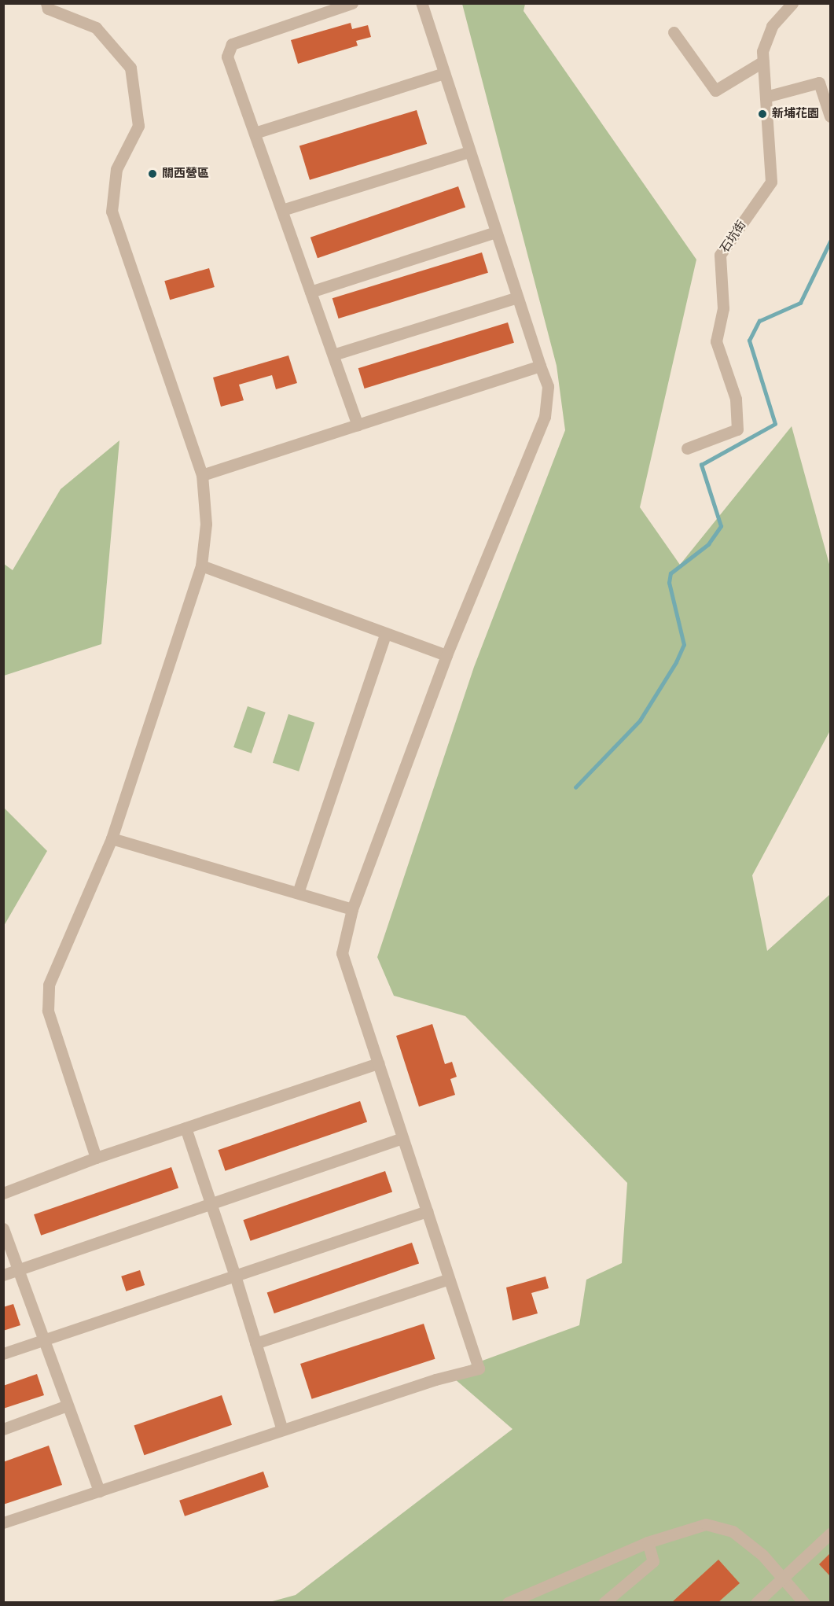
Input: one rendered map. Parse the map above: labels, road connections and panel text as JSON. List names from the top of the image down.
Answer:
{
  "streets": {
    "street": ["石坑街"]
  },
  "places": ["新埔花園", "關西營區"]
}
